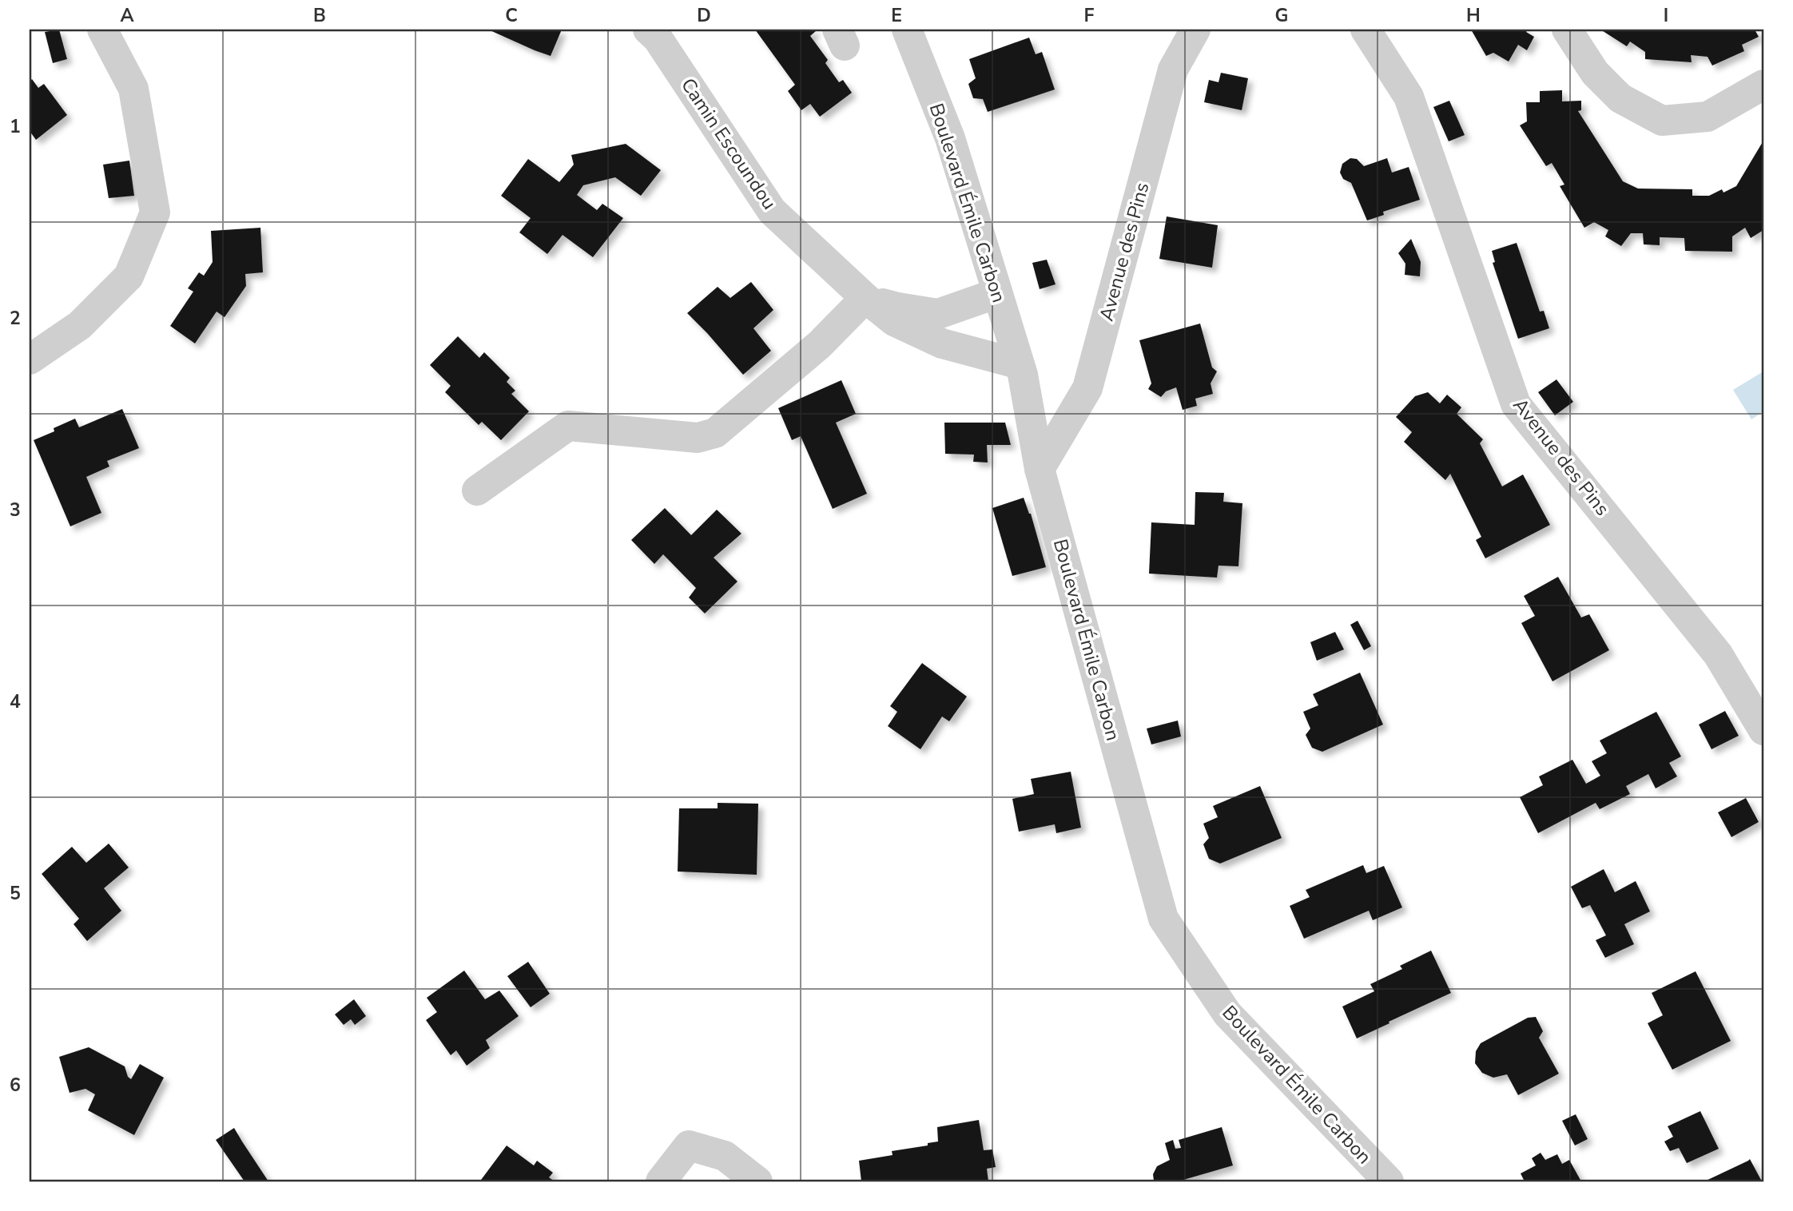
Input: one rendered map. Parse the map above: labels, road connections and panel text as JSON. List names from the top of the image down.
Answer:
{
  "streets": {
    "street": ["Camin Escoundou", "Boulevard Émile Carbon", "Avenue des Pins"]
  },
  "crossings": [
    ["Camin Escoundou", "Boulevard Émile Carbon"],
    ["Boulevard Émile Carbon", "Avenue des Pins"]
  ],
  "grid": {
    "columns": [
      "A",
      "B",
      "C",
      "D",
      "E",
      "F",
      "G",
      "H",
      "I"
    ],
    "rows": [
      "1",
      "2",
      "3",
      "4",
      "5",
      "6"
    ]
  }
}
